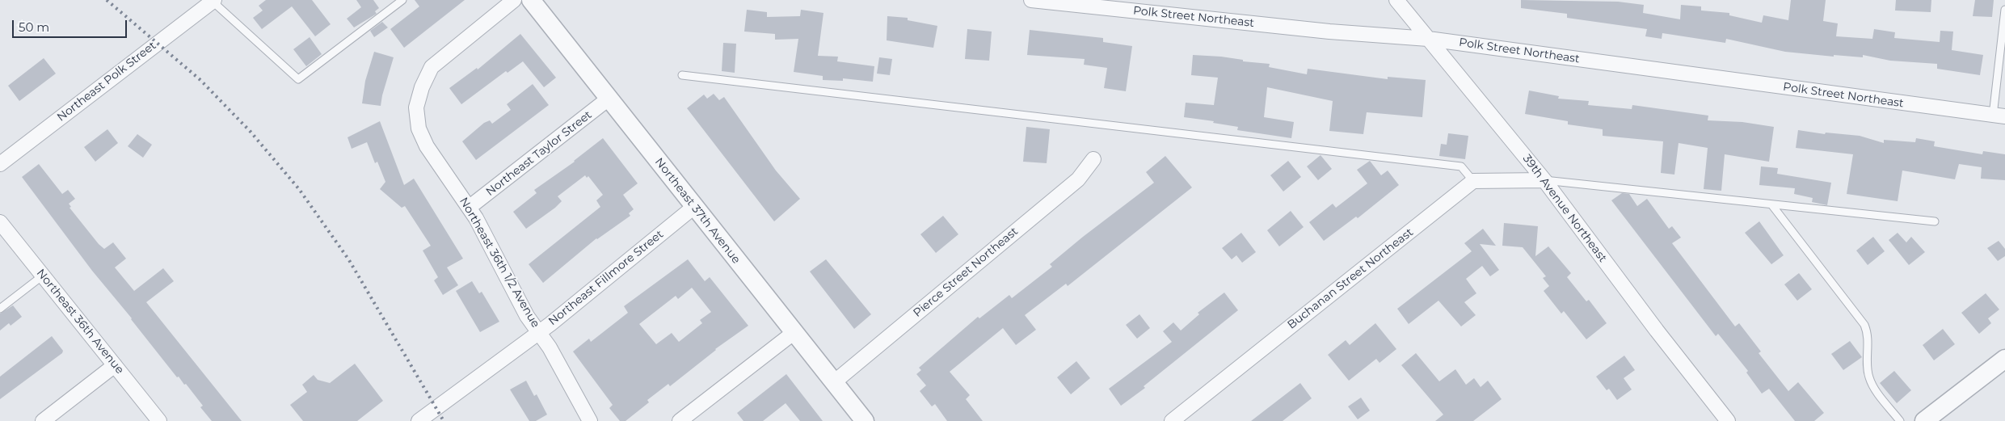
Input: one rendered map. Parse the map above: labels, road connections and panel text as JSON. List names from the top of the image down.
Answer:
{
  "streets": {
    "street": [
      "Polk Street Northeast",
      "Northeast Polk Street",
      "Northeast Taylor Street",
      "39th Avenue Northeast",
      "Northeast 37th Avenue",
      "Northeast 36th 1/2 Avenue",
      "Pierce Street Northeast",
      "Northeast Fillmore Street",
      "Buchanan Street Northeast",
      "Northeast 36th Avenue"
    ]
  },
  "crossings": [
    ["Polk Street Northeast", "39th Avenue Northeast"],
    ["Northeast Taylor Street", "Northeast 37th Avenue"],
    ["Northeast Taylor Street", "Northeast 36th 1/2 Avenue"],
    ["Northeast 37th Avenue", "Pierce Street Northeast"],
    ["Northeast 37th Avenue", "Northeast Fillmore Street"],
    ["Northeast 36th 1/2 Avenue", "Northeast Fillmore Street"]
  ],
  "scale_bar": "50 m"
}
